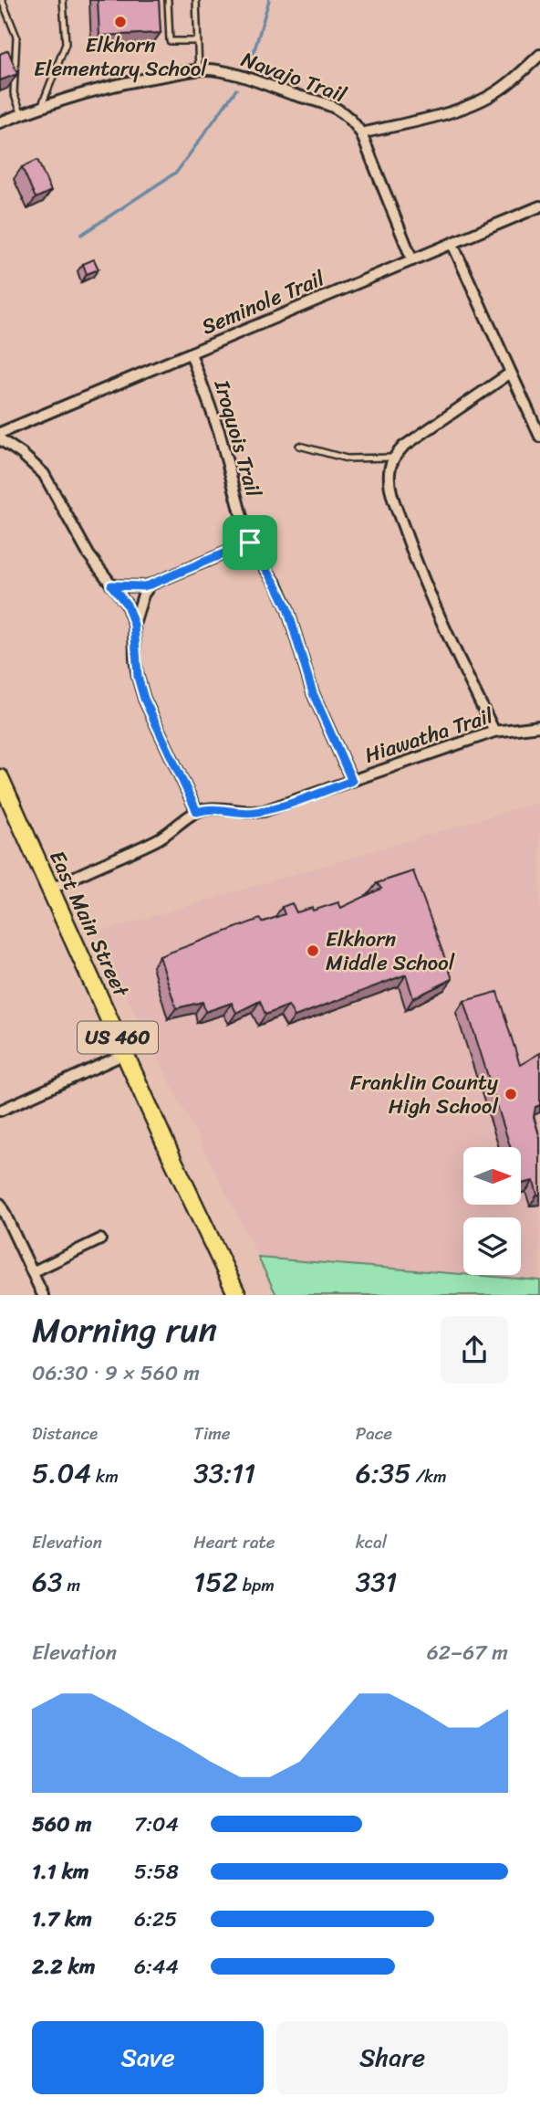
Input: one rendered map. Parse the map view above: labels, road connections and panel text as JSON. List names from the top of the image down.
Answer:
{
  "streets": {
    "main road": ["East Main Street", "US 460"],
    "street": [
      "Navajo Trail",
      "Seminole Trail",
      "Iroquois Trail",
      "Hiawatha Trail"
    ]
  },
  "crossings": [
    ["Navajo Trail", "Seminole Trail"],
    ["Seminole Trail", "Iroquois Trail"],
    ["Iroquois Trail", "Hiawatha Trail"]
  ],
  "places": ["Elkhorn Elementary School", "Elkhorn Middle School", "Franklin County High School"],
  "north": "right",
  "page": {
    "heading": ["Morning run", "06:30 · 9 × 560 m"],
    "stats": [
      ["Distance", "5.04 km"],
      ["Time", "33:11"],
      ["Pace", "6:35 /km"],
      ["Elevation", "63 m"],
      ["Heart rate", "152 bpm"],
      ["kcal", "331"]
    ],
    "chart": ["Elevation", "62–67 m"],
    "list": [
      {
        "name": "560 m",
        "note": "7:04"
      },
      {
        "name": "1.1 km",
        "note": "5:58"
      },
      {
        "name": "1.7 km",
        "note": "6:25"
      },
      {
        "name": "2.2 km",
        "note": "6:44"
      }
    ],
    "buttons": ["Save", "Share"]
  }
}
